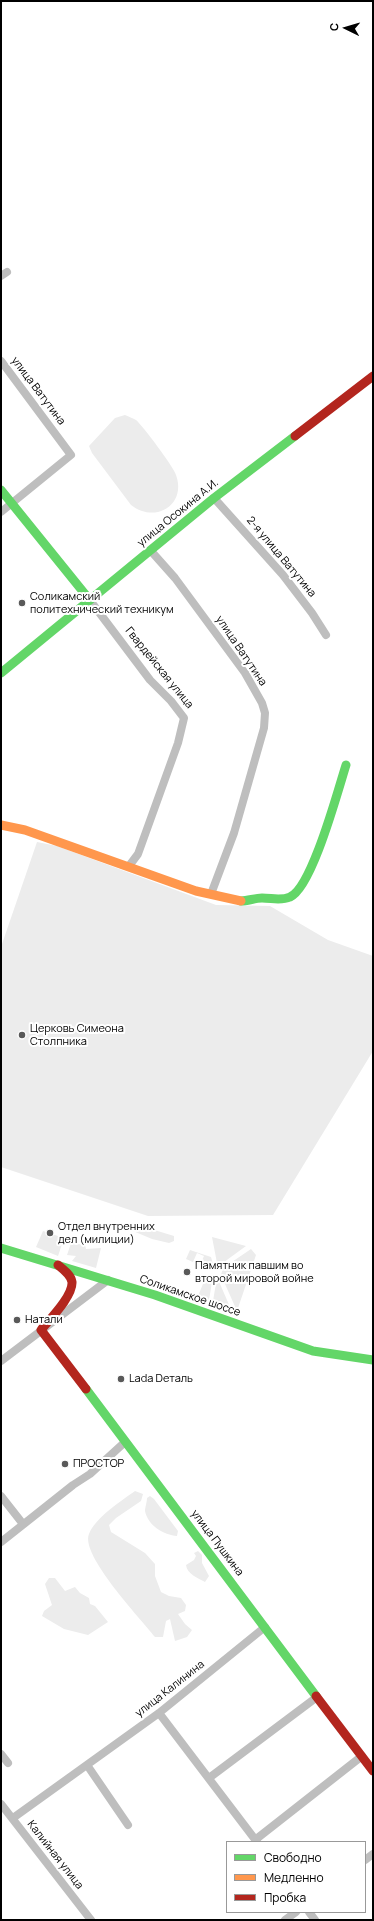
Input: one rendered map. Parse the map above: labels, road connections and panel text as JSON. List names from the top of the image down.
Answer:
{
  "streets": {
    "main road": [
      "улица Осокина А.И.",
      "Гвардейская улица",
      "Соликамское шоссе",
      "улица Пушкина"
    ],
    "street": [
      "улица Ватутина",
      "2-я улица Ватутина",
      "улица Калинина",
      "Калийная улица"
    ]
  },
  "crossings": [
    ["улица Ватутина", "улица Осокина А.И."],
    ["улица Ватутина", "Гвардейская улица"],
    ["улица Осокина А.И.", "2-я улица Ватутина"],
    ["улица Осокина А.И.", "Гвардейская улица"],
    ["улица Пушкина", "улица Калинина"],
    ["улица Калинина", "Калийная улица"]
  ],
  "places": [
    "Соликамский политехнический техникум",
    "Церковь Симеона Столпника",
    "Отдел внутренних дел (милиции)",
    "Памятник павшим во второй мировой войне",
    "Натали",
    "Lada Dеталь",
    "ПРОСТОР"
  ],
  "legend": ["Свободно", "Медленно", "Пробка"],
  "north": "left"
}
